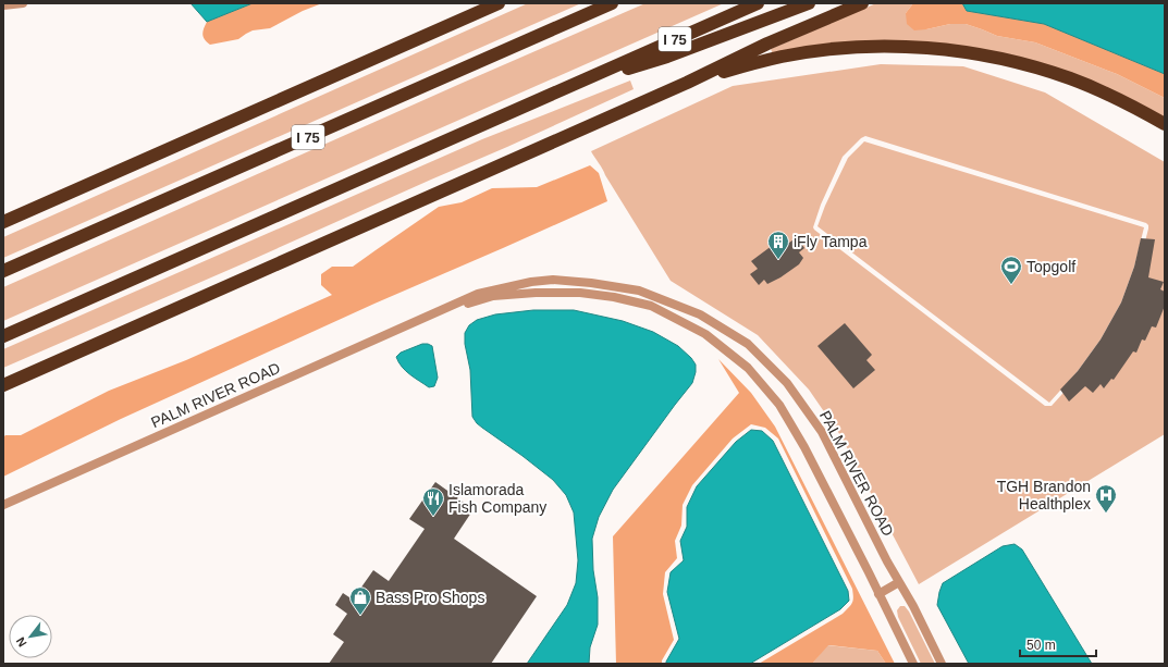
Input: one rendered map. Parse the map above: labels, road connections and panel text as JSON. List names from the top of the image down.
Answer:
{
  "streets": {
    "highway": ["I 75"],
    "street": ["PALM RIVER ROAD"]
  },
  "places": {
    "building": ["iFly Tampa"],
    "sports": ["Topgolf"],
    "hospital": ["TGH Brandon Healthplex"],
    "restaurant": ["Islamorada Fish Company"],
    "shop": ["Bass Pro Shops"]
  },
  "scale_bar": "50 m",
  "north": "bottom left"
}
